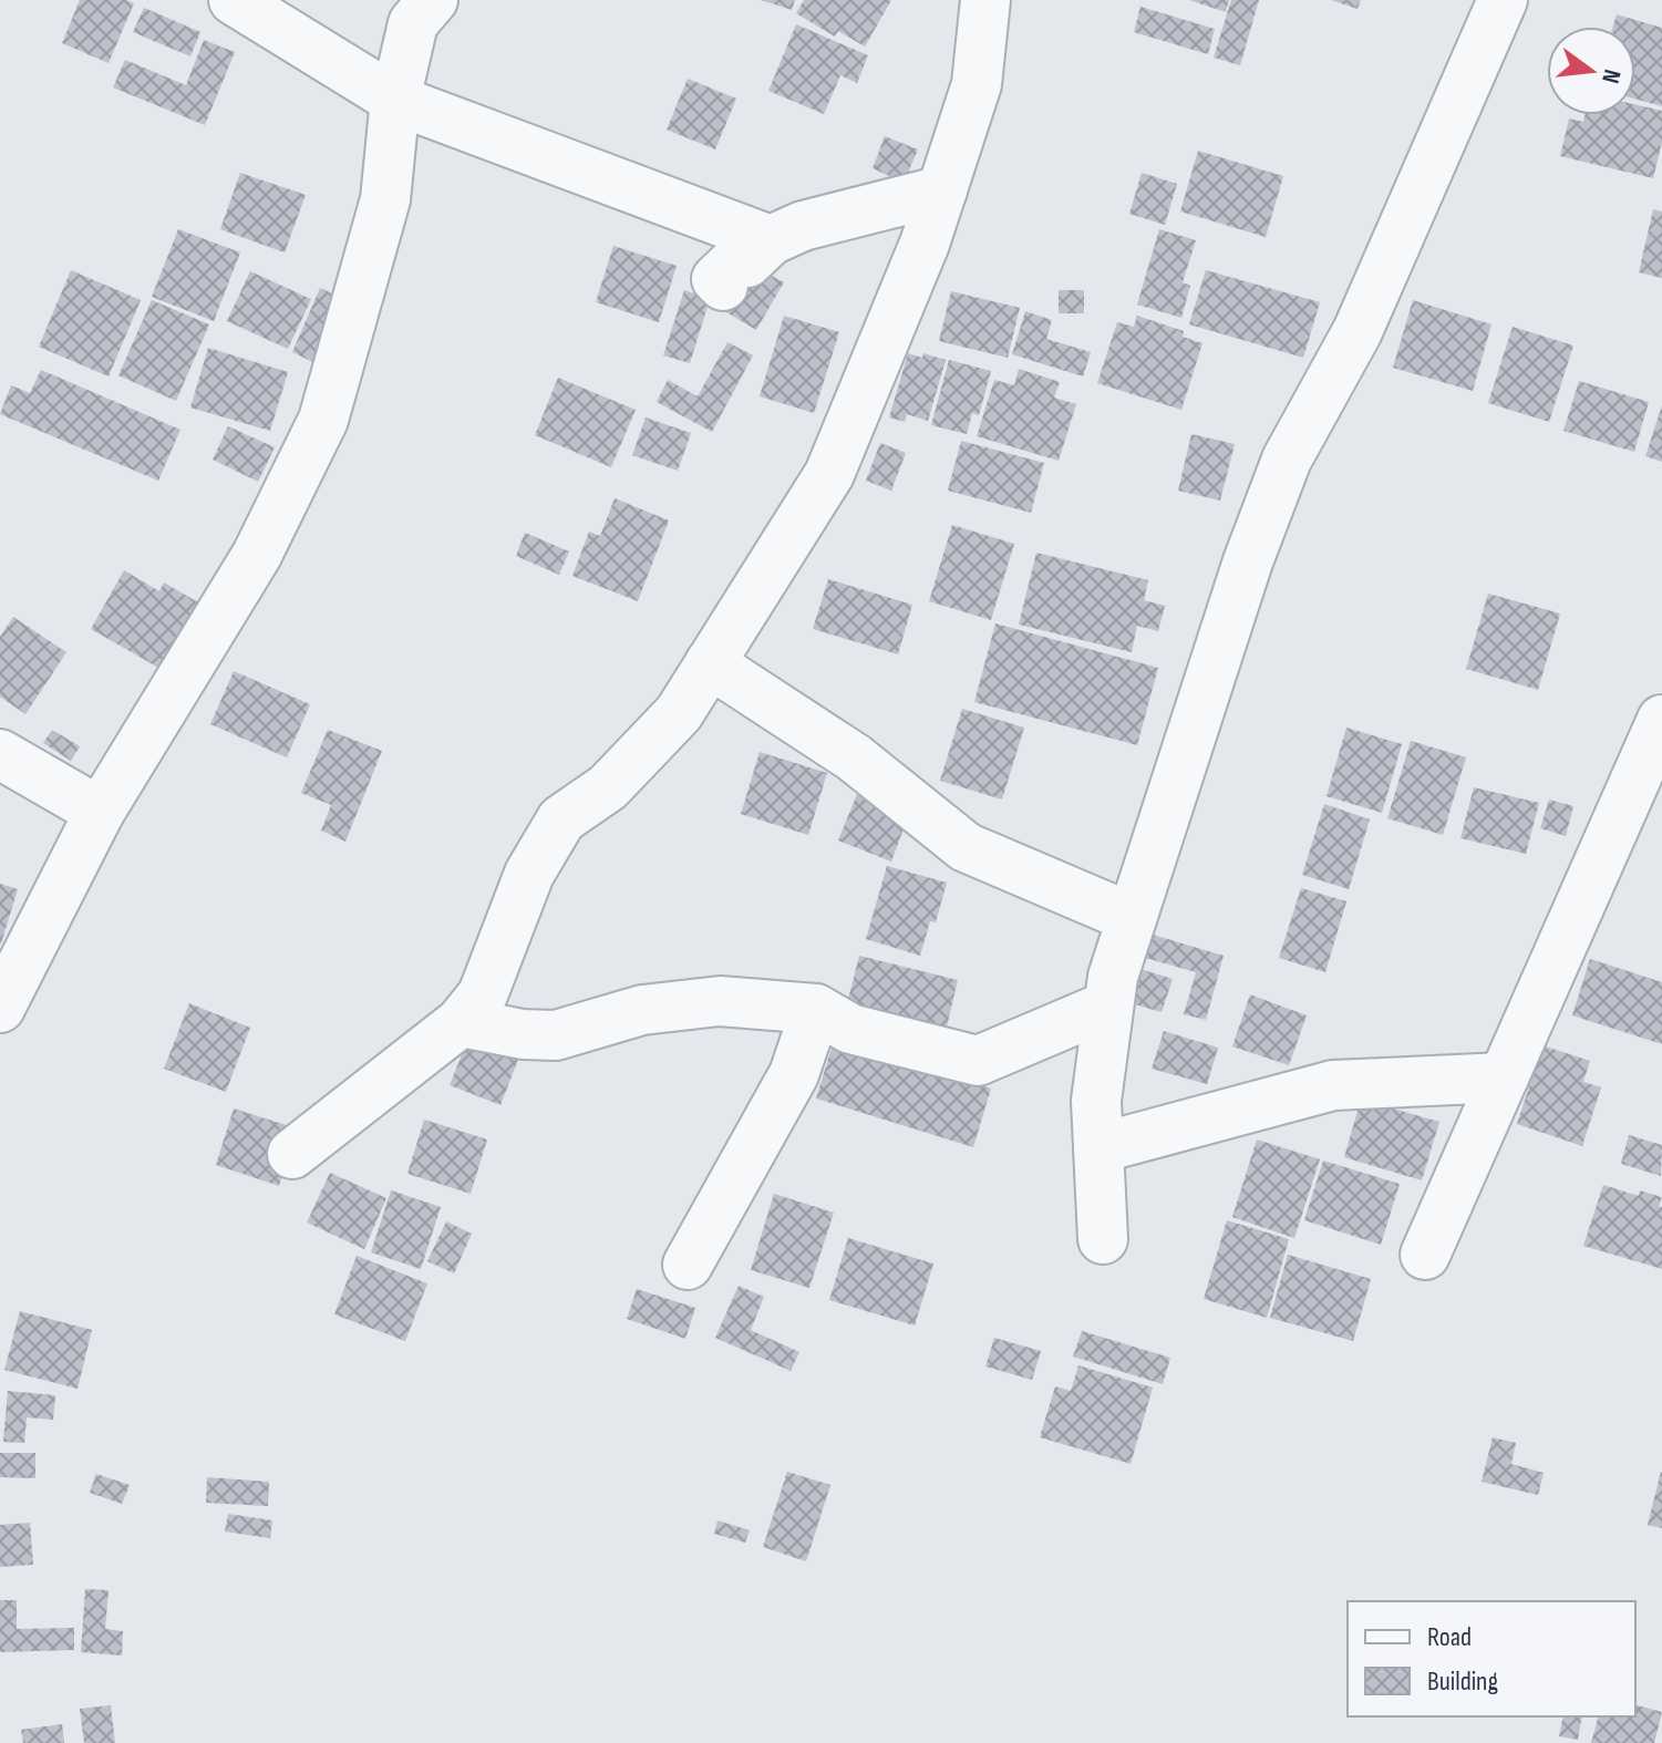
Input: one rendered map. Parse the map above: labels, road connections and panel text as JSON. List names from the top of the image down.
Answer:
{
  "legend": ["Road", "Building"],
  "north": "right"
}
